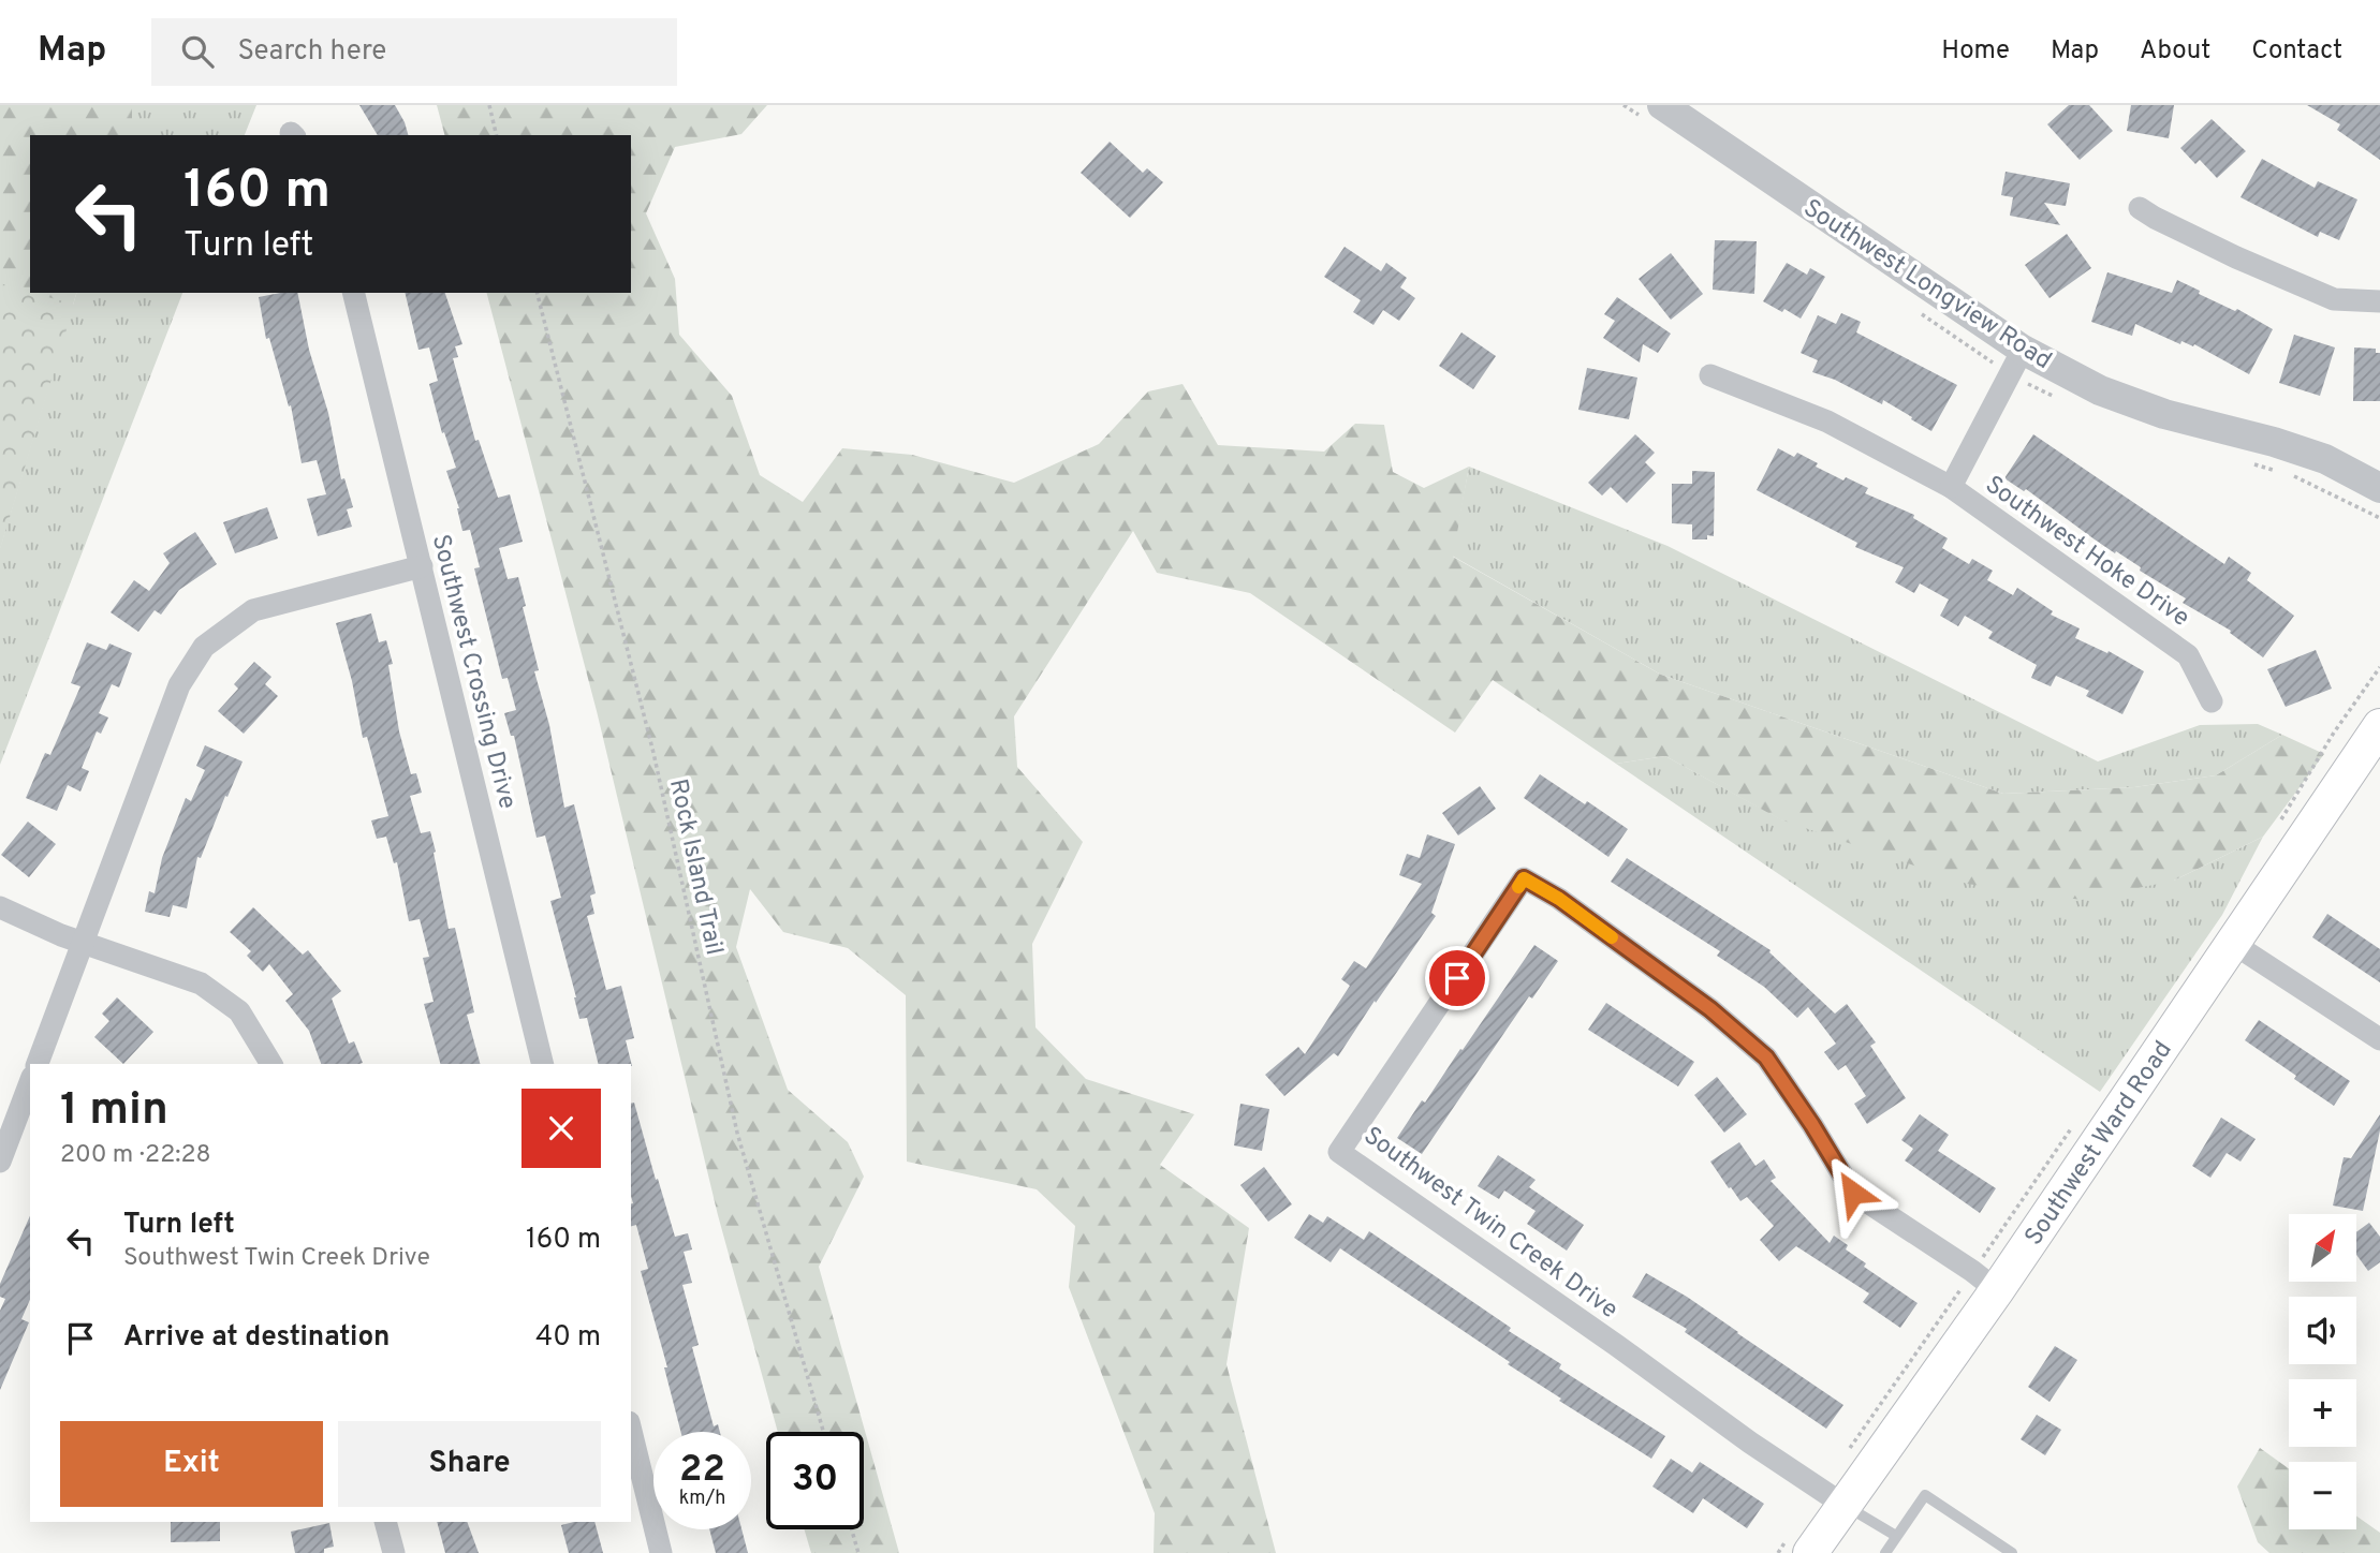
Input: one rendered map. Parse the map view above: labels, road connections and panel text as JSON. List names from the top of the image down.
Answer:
{
  "streets": {
    "main road": ["Southwest Ward Road"],
    "street": [
      "Southwest Longview Road",
      "Southwest Hoke Drive",
      "Southwest Crossing Drive",
      "Southwest Twin Creek Drive"
    ],
    "path": ["Rock Island Trail"]
  },
  "crossings": [
    ["Southwest Longview Road", "Southwest Hoke Drive"],
    ["Southwest Ward Road", "Southwest Twin Creek Drive"]
  ],
  "north": "top right",
  "page": {
    "header": "Map",
    "search": "Search here",
    "nav": [
      "Home",
      "Map",
      "About",
      "Contact"
    ],
    "turn": ["160 m", "Turn left"],
    "heading": ["1 min", "200 m · 22:28"],
    "list": [
      {
        "name": "Turn left",
        "note": "Southwest Twin Creek Drive",
        "value": "160 m"
      },
      {
        "name": "Arrive at destination",
        "value": "40 m"
      }
    ],
    "map_buttons": ["+", "−"],
    "buttons": ["Exit", "Share"],
    "speed": "22 km/h",
    "limit": "30"
  }
}
